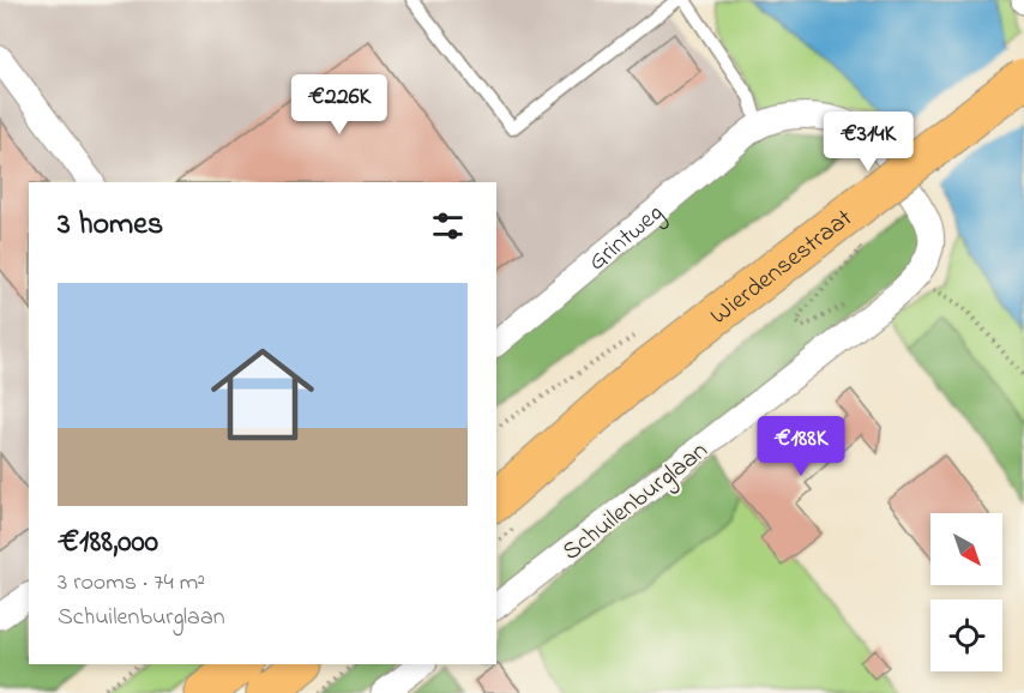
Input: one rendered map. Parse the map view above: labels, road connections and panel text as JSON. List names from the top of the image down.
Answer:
{
  "streets": {
    "main road": ["Wierdensestraat"],
    "street": ["Grintweg", "Schuilenburglaan"]
  },
  "crossings": [
    ["Grintweg", "Schuilenburglaan"]
  ],
  "north": "bottom right",
  "page": {
    "price": ["€226K", "€314K", "€188K"],
    "heading": "3 homes",
    "list": [
      {
        "name": "€188,000",
        "note": "3 rooms · 74 m² · Schuilenburglaan"
      }
    ]
  }
}
